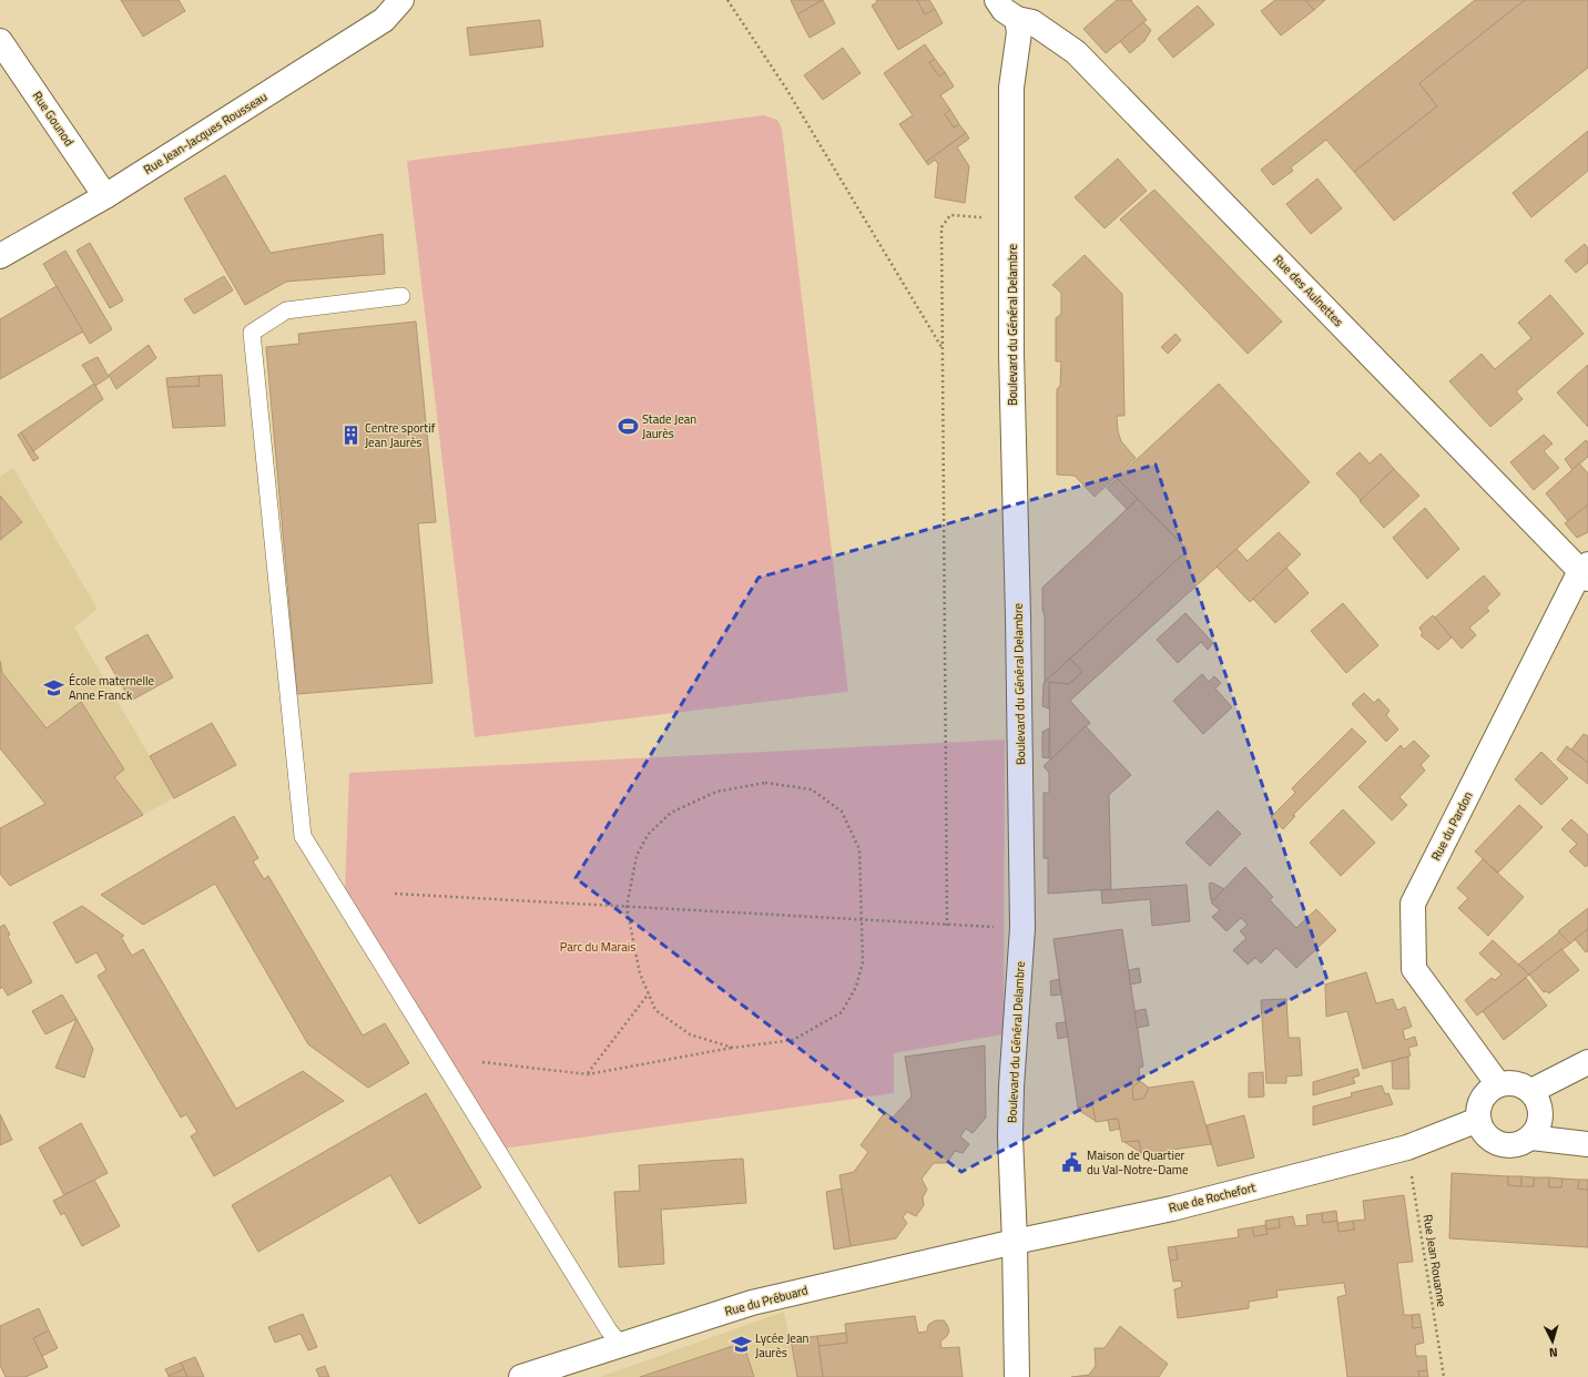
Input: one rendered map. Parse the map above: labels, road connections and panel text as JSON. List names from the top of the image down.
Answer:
{
  "streets": {
    "street": [
      "Rue Gounod",
      "Rue Jean-Jacques Rousseau",
      "Rue des Aulnettes",
      "Boulevard du Général Delambre",
      "Rue du Pardon",
      "Rue de Rochefort",
      "Rue du Prébuard"
    ],
    "path": ["Rue Jean Rouanne"]
  },
  "crossings": [
    ["Rue Gounod", "Rue Jean-Jacques Rousseau"],
    ["Rue des Aulnettes", "Boulevard du Général Delambre"],
    ["Rue des Aulnettes", "Rue du Pardon"],
    ["Boulevard du Général Delambre", "Rue de Rochefort"],
    ["Boulevard du Général Delambre", "Rue du Prébuard"],
    ["Rue du Pardon", "Rue de Rochefort"],
    ["Rue de Rochefort", "Rue Jean Rouanne"],
    ["Rue de Rochefort", "Rue du Prébuard"]
  ],
  "parks": ["Parc du Marais"],
  "places": {
    "sports": ["Stade Jean Jaurès"],
    "building": ["Centre sportif Jean Jaurès"],
    "school or university": ["École maternelle Anne Franck", "Lycée Jean Jaurès"],
    "public building": ["Maison de Quartier du Val-Notre-Dame"]
  },
  "north": "bottom"
}
